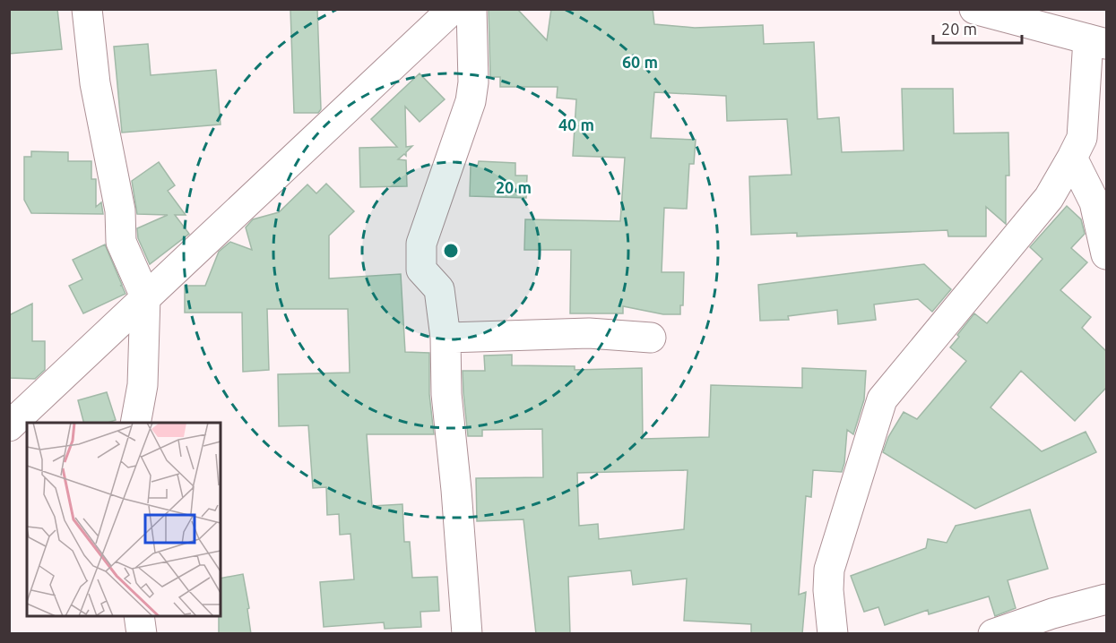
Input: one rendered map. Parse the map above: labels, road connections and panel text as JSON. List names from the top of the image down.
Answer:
{
  "scale_bar": "20 m",
  "rings": ["60 m", "40 m", "20 m"]
}
